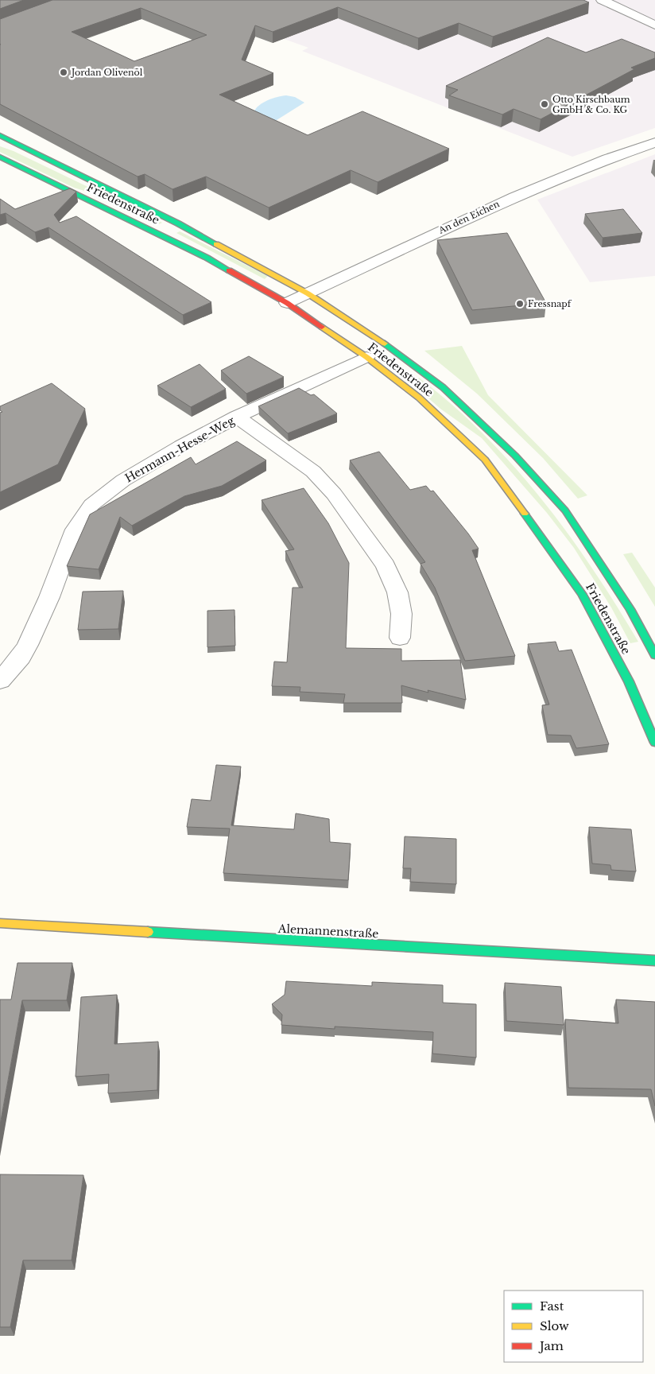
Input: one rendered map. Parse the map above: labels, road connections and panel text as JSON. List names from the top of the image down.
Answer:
{
  "streets": {
    "main road": ["Friedenstraße", "Alemannenstraße"],
    "street": ["An den Eichen", "Hermann-Hesse-Weg"]
  },
  "crossings": [
    ["Friedenstraße", "An den Eichen"],
    ["Friedenstraße", "Hermann-Hesse-Weg"]
  ],
  "places": ["Jordan Olivenöl", "Otto Kirschbaum GmbH & Co. KG", "Fressnapf"],
  "legend": ["Fast", "Slow", "Jam"]
}
